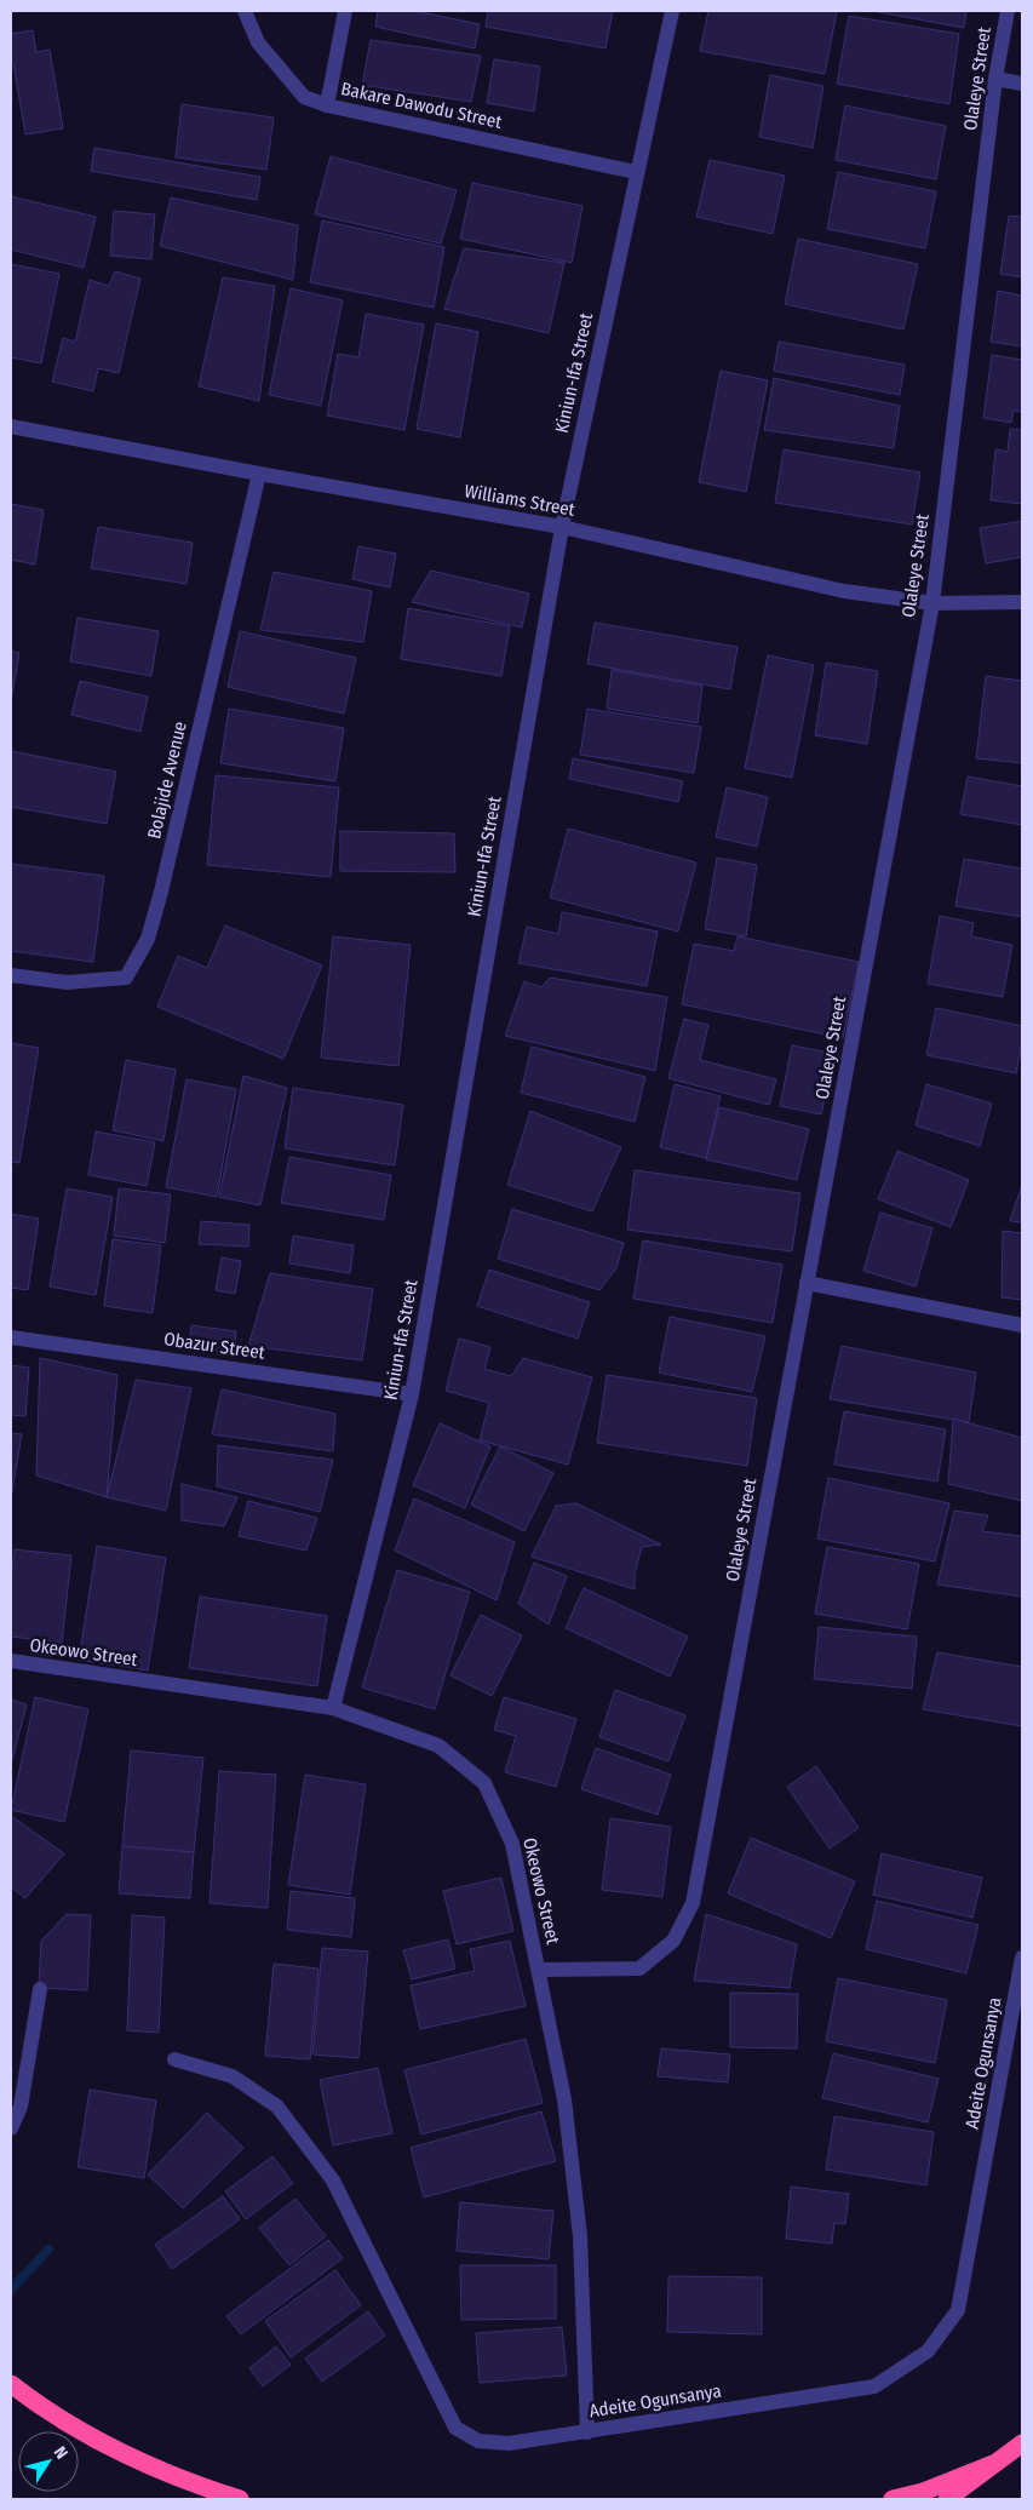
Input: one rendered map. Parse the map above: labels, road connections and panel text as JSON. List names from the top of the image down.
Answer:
{
  "streets": {
    "street": [
      "Olaleye Street",
      "Bakare Dawodu Street",
      "Kiniun-Ifa Street",
      "Williams Street",
      "Bolajide Avenue",
      "Obazur Street",
      "Okeowo Street",
      "Adeite Ogunsanya"
    ]
  },
  "crossings": [
    ["Olaleye Street", "Williams Street"],
    ["Olaleye Street", "Okeowo Street"],
    ["Bakare Dawodu Street", "Kiniun-Ifa Street"],
    ["Kiniun-Ifa Street", "Williams Street"],
    ["Kiniun-Ifa Street", "Obazur Street"],
    ["Kiniun-Ifa Street", "Okeowo Street"],
    ["Williams Street", "Bolajide Avenue"],
    ["Okeowo Street", "Adeite Ogunsanya"]
  ],
  "north": "top right"
}
